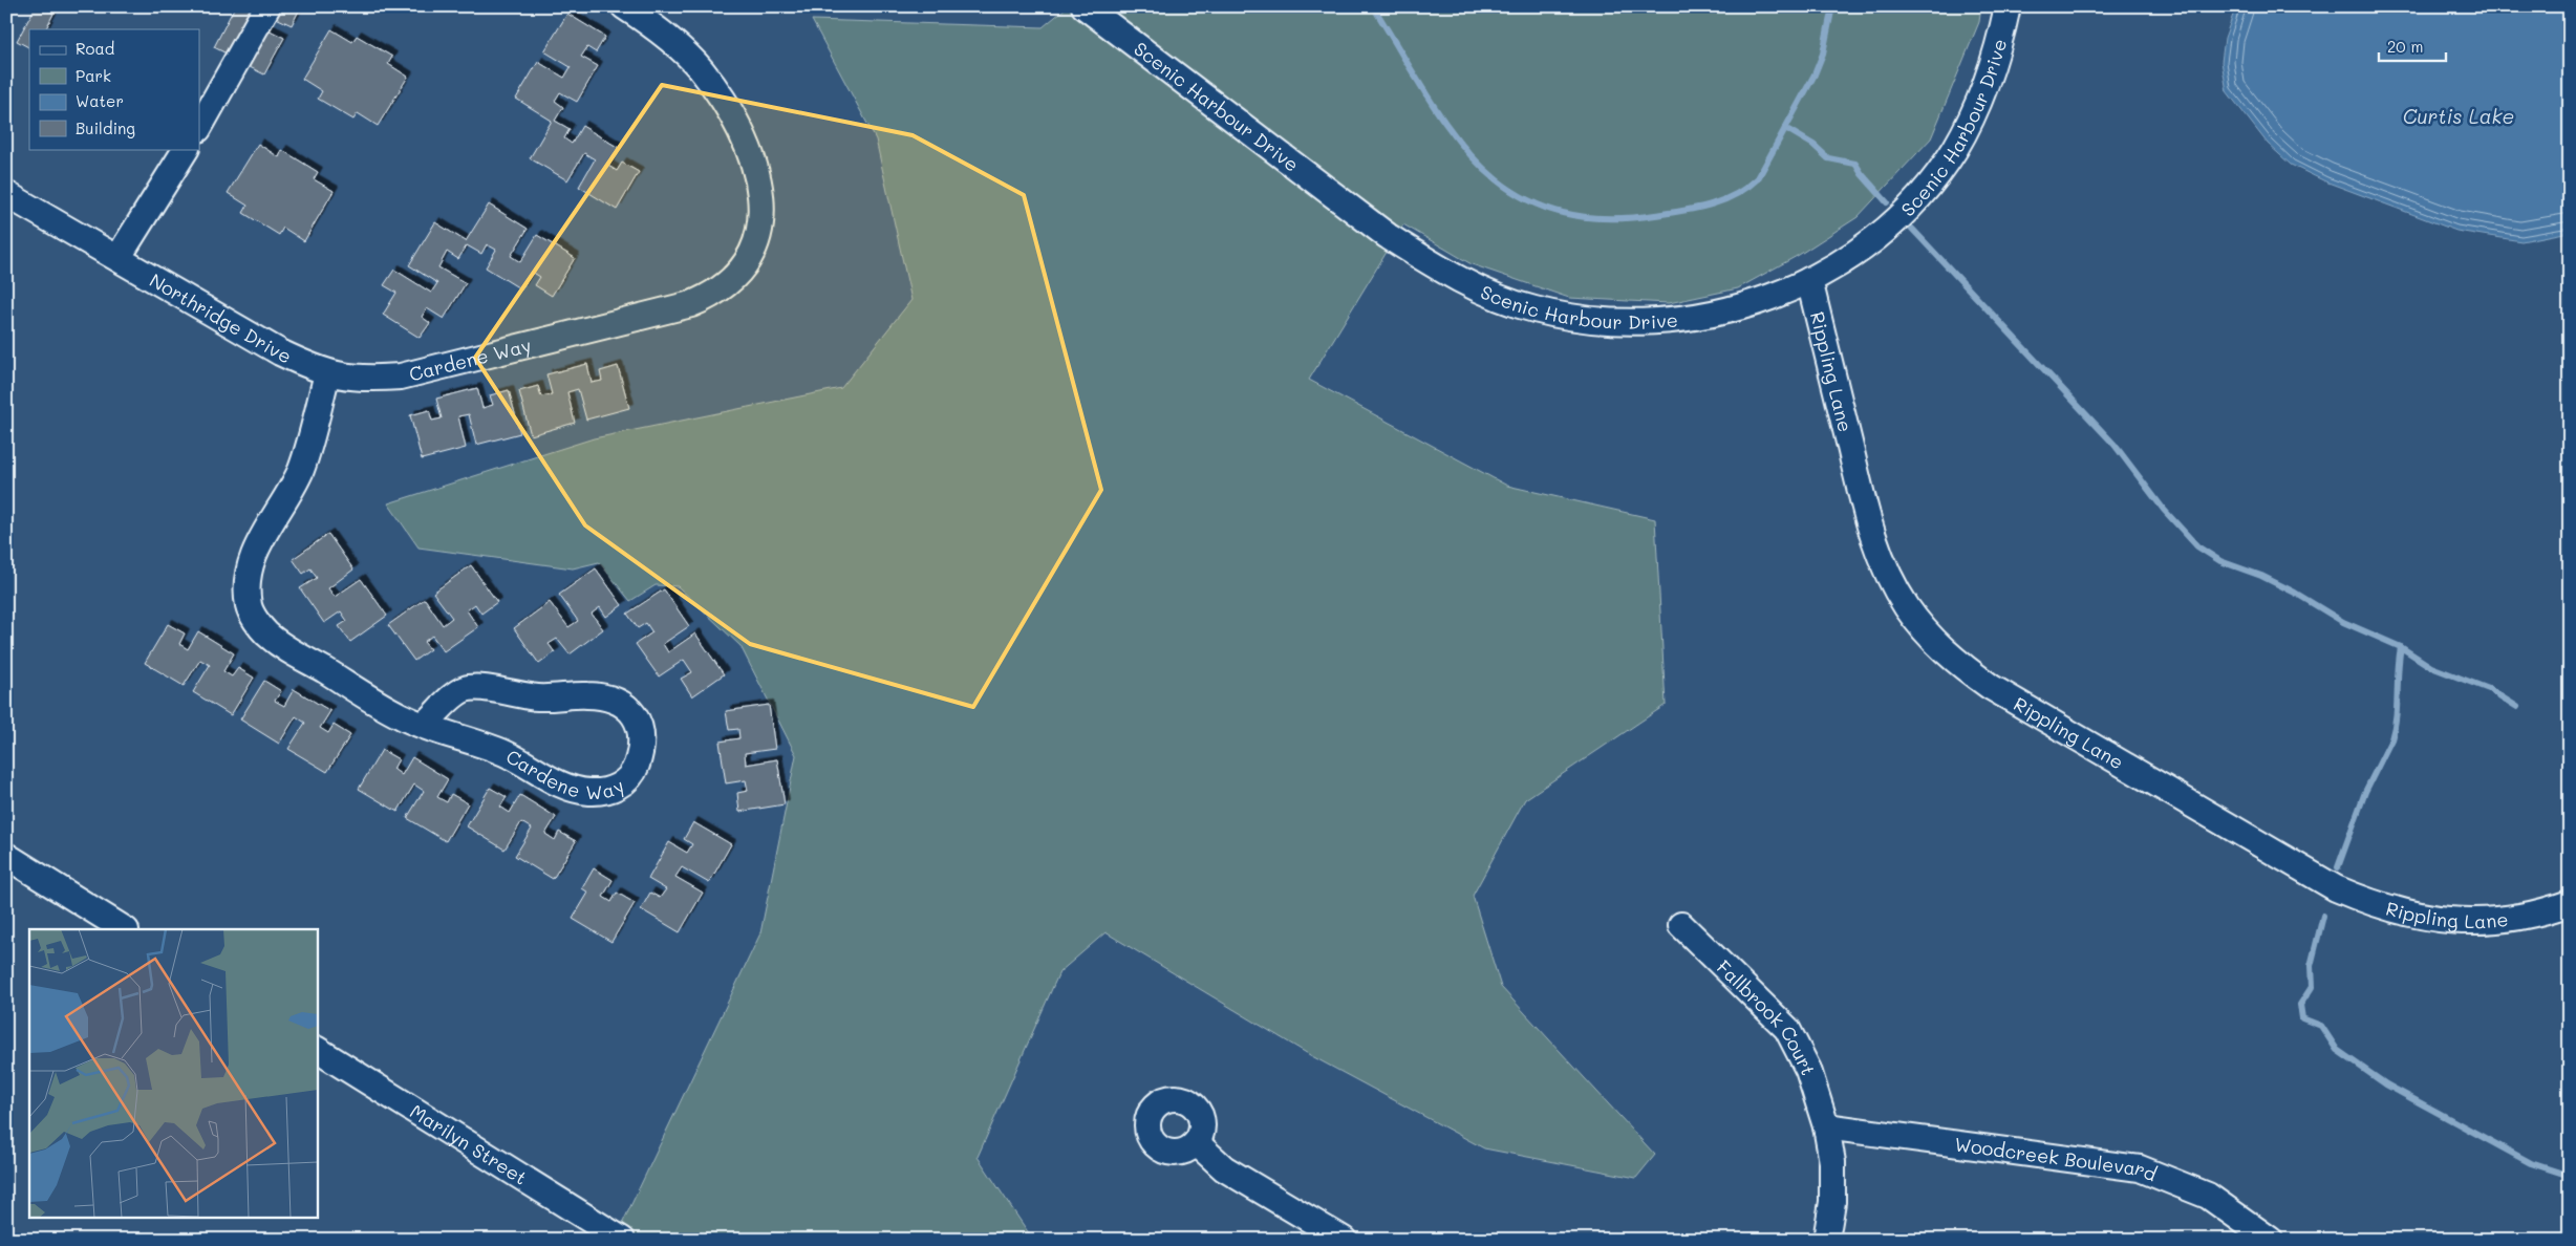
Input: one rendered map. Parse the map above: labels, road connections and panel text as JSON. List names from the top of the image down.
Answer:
{
  "streets": {
    "street": [
      "Scenic Harbour Drive",
      "Northridge Drive",
      "Cardene Way",
      "Rippling Lane",
      "Fallbrook Court",
      "Marilyn Street",
      "Woodcreek Boulevard"
    ]
  },
  "crossings": [
    ["Scenic Harbour Drive", "Rippling Lane"],
    ["Northridge Drive", "Cardene Way"],
    ["Fallbrook Court", "Woodcreek Boulevard"]
  ],
  "water": ["Curtis Lake"],
  "legend": [
    "Road",
    "Park",
    "Water",
    "Building"
  ],
  "scale_bar": "20 m"
}
